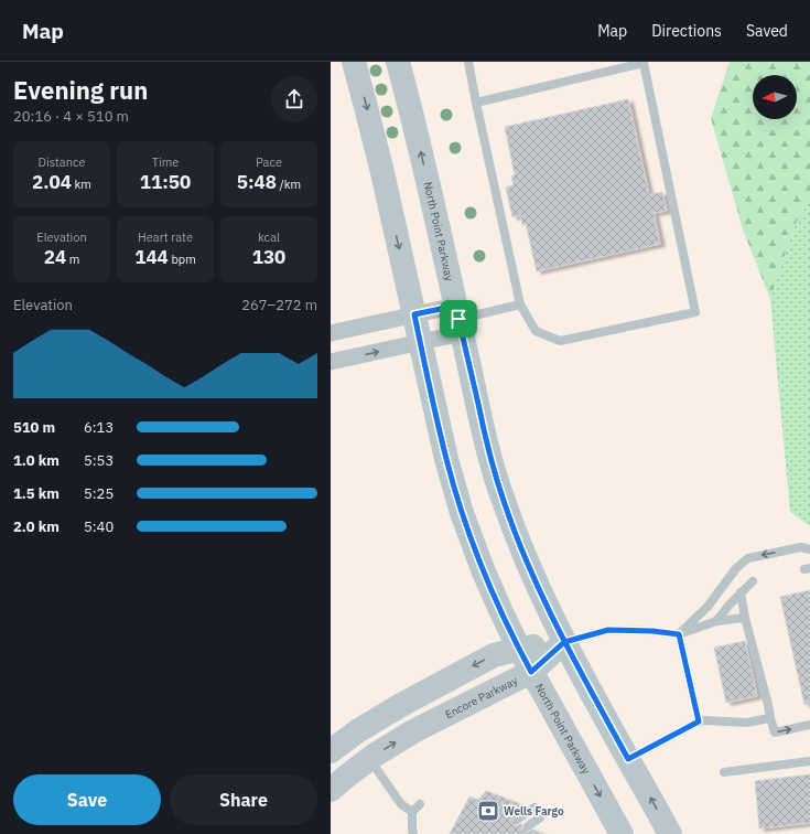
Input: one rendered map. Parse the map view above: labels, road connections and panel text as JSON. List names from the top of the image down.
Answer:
{
  "streets": {
    "street": ["North Point Parkway", "Encore Parkway"]
  },
  "crossings": [
    ["North Point Parkway", "Encore Parkway"]
  ],
  "places": {
    "bank": ["Wells Fargo"]
  },
  "north": "left",
  "page": {
    "header": "Map",
    "nav": ["Map", "Directions", "Saved"],
    "heading": ["Evening run", "20:16 · 4 × 510 m"],
    "stats": [
      ["Distance", "2.04 km"],
      ["Time", "11:50"],
      ["Pace", "5:48 /km"],
      ["Elevation", "24 m"],
      ["Heart rate", "144 bpm"],
      ["kcal", "130"]
    ],
    "chart": ["Elevation", "267–272 m"],
    "list": [
      {
        "name": "510 m",
        "note": "6:13"
      },
      {
        "name": "1.0 km",
        "note": "5:53"
      },
      {
        "name": "1.5 km",
        "note": "5:25"
      },
      {
        "name": "2.0 km",
        "note": "5:40"
      }
    ],
    "buttons": ["Save", "Share"]
  }
}
